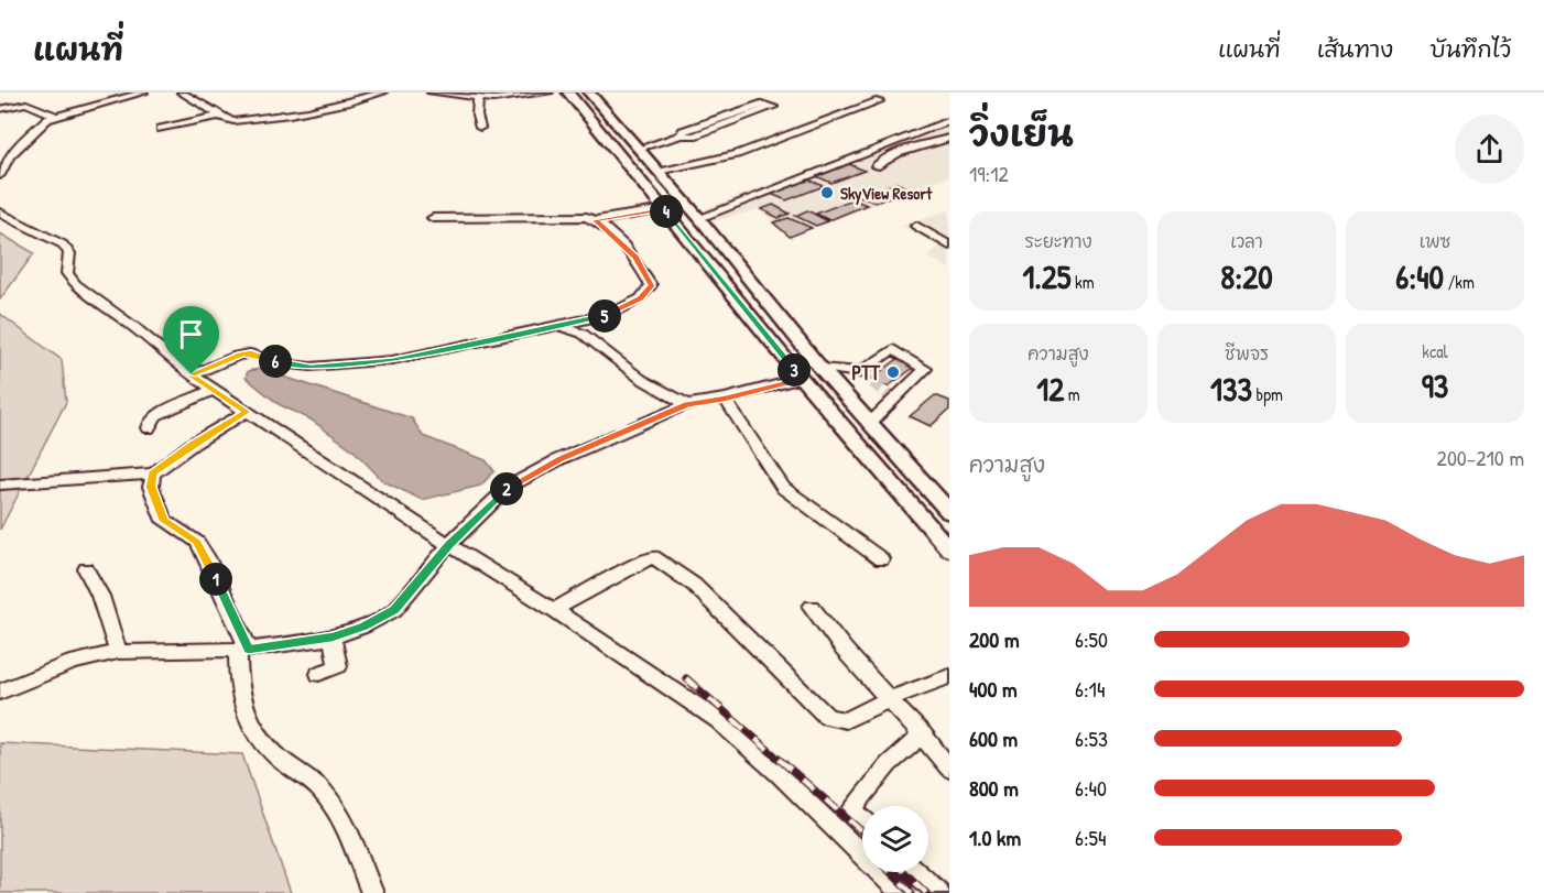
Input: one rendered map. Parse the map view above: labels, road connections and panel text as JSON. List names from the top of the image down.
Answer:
{
  "places": ["SkyView Resort", "PTT"],
  "page": {
    "header": "แผนที่",
    "nav": ["แผนที่", "เส้นทาง", "บันทึกไว้"],
    "heading": ["วิ่งเย็น", "19:12"],
    "pins": [
      "4",
      "5",
      "6",
      "3",
      "2",
      "1"
    ],
    "stats": [
      ["ระยะทาง", "1.25 km"],
      ["เวลา", "8:20"],
      ["เพซ", "6:40 /km"],
      ["ความสูง", "12 m"],
      ["ชีพจร", "133 bpm"],
      ["kcal", "93"]
    ],
    "chart": ["ความสูง", "200–210 m"],
    "list": [
      {
        "name": "200 m",
        "note": "6:50"
      },
      {
        "name": "400 m",
        "note": "6:14"
      },
      {
        "name": "600 m",
        "note": "6:53"
      },
      {
        "name": "800 m",
        "note": "6:40"
      },
      {
        "name": "1.0 km",
        "note": "6:54"
      }
    ]
  }
}
